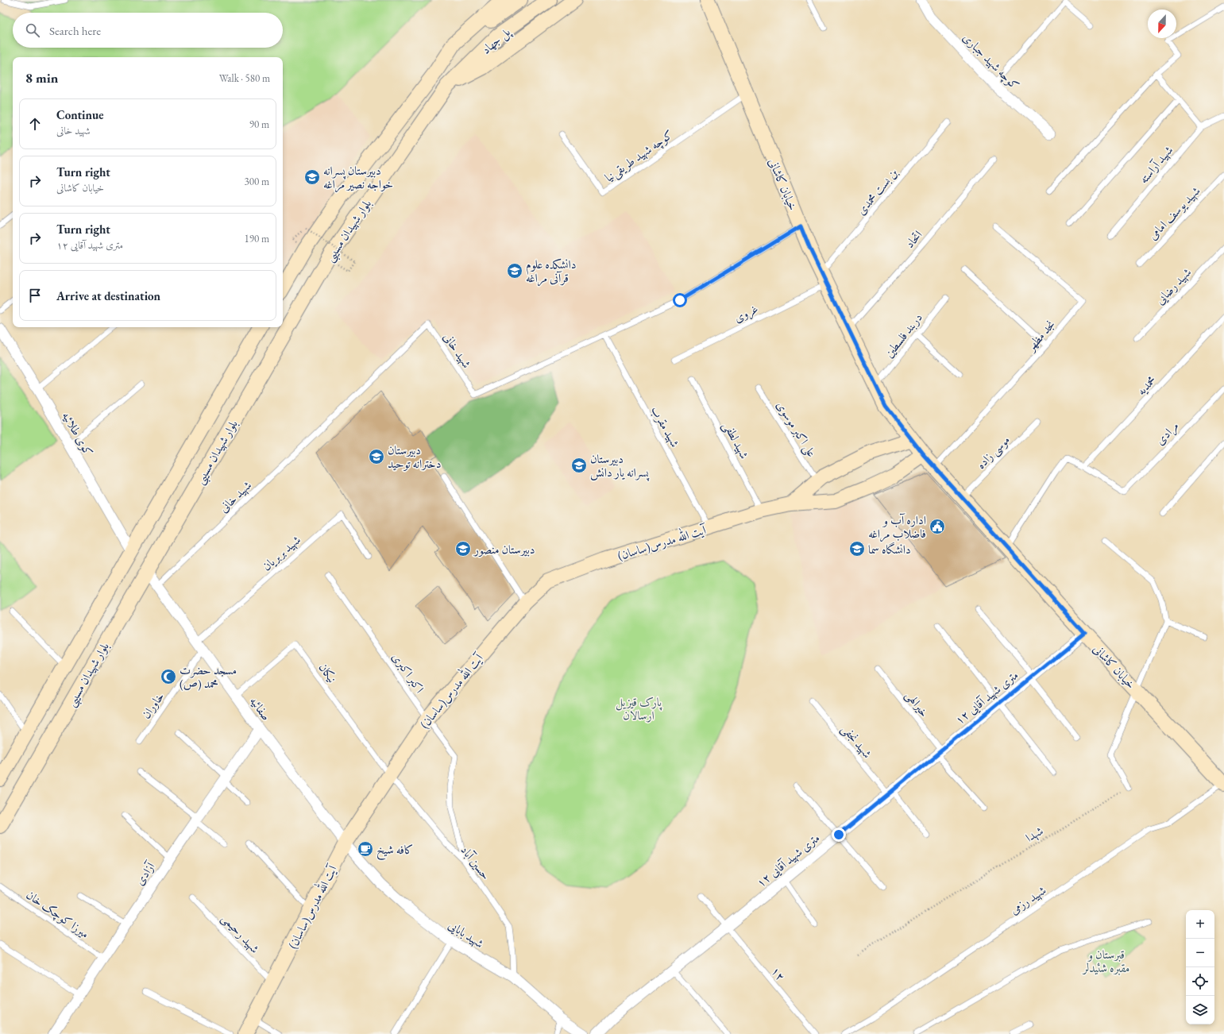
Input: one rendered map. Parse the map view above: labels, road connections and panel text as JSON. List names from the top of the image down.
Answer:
{
  "streets": {
    "main road": [
      "پل جهاد",
      "خیابان کاشانی",
      "بلوار شهیدان مسیبی",
      "آیت الله مدرس(ساسان)"
    ],
    "street": [
      "کوچه شهید جباری",
      "کوی طلائیه",
      "۱۲ متری شهید آقایی",
      "صفائیه",
      "آزادی",
      "شهید بابایی"
    ],
    "lane": [
      "کوچه شهید طریقی‌نیا",
      "شهید آراسته",
      "بن بست محمدی",
      "شهید یوسف امامی",
      "اتحاد",
      "شهید رضایی",
      "غروی",
      "دربند فلسطین",
      "نجد مظهر",
      "شهید خانی",
      "محمدیه",
      "شهید مقرب",
      "علی اکبر موسوی",
      "مرادی",
      "شهید لطفی",
      "موسی زاده",
      "شهید بربریان",
      "نیکان",
      "اکبر اکبری",
      "خیرالهی",
      "خاوران",
      "شهید نجفی",
      "حسین آباد",
      "شهید رزمی",
      "میرزا کوچک خان",
      "شهید رحیمی",
      "۱۲"
    ],
    "path": ["شهدا"]
  },
  "crossings": [
    ["پل جهاد", "بلوار شهیدان مسیبی"],
    ["کوچه شهید طریقی‌نیا", "خیابان کاشانی"],
    ["خیابان کاشانی", "بن بست محمدی"],
    ["خیابان کاشانی", "اتحاد"],
    ["خیابان کاشانی", "غروی"],
    ["خیابان کاشانی", "دربند فلسطین"],
    ["خیابان کاشانی", "نجد مظهر"],
    ["خیابان کاشانی", "شهید خانی"],
    ["خیابان کاشانی", "موسی زاده"],
    ["خیابان کاشانی", "آیت الله مدرس(ساسان)"],
    ["خیابان کاشانی", "۱۲ متری شهید آقایی"],
    ["خیابان کاشانی", "شهید رزمی"],
    ["بن بست محمدی", "غروی"],
    ["بلوار شهیدان مسیبی", "کوی طلائیه"],
    ["بلوار شهیدان مسیبی", "صفائیه"],
    ["شهید خانی", "شهید مقرب"],
    ["شهید خانی", "صفائیه"],
    ["محمدیه", "مرادی"],
    ["شهید مقرب", "آیت الله مدرس(ساسان)"],
    ["علی اکبر موسوی", "آیت الله مدرس(ساسان)"],
    ["شهید لطفی", "آیت الله مدرس(ساسان)"],
    ["آیت الله مدرس(ساسان)", "نیکان"],
    ["آیت الله مدرس(ساسان)", "اکبر اکبری"],
    ["آیت الله مدرس(ساسان)", "صفائیه"],
    ["آیت الله مدرس(ساسان)", "حسین آباد"],
    ["آیت الله مدرس(ساسان)", "شهید رحیمی"],
    ["آیت الله مدرس(ساسان)", "شهید بابایی"],
    ["شهید بربریان", "صفائیه"],
    ["نیکان", "صفائیه"],
    ["نیکان", "حسین آباد"],
    ["اکبر اکبری", "حسین آباد"],
    ["۱۲ متری شهید آقایی", "خیرالهی"],
    ["۱۲ متری شهید آقایی", "شهید نجفی"],
    ["۱۲ متری شهید آقایی", "۱۲"],
    ["خاوران", "صفائیه"],
    ["صفائیه", "آزادی"],
    ["صفائیه", "شهید بابایی"],
    ["حسین آباد", "شهید بابایی"],
    ["آزادی", "میرزا کوچک خان"]
  ],
  "parks": ["پارک قیزیل ارسالان", "قبرستان و مقبره شئیدلر"],
  "places": {
    "school or university": [
      "دبیرستان پسرانه خواجه نصیر مراغه",
      "دانشکده علوم قرآنی مراغه",
      "دبیرستان دخترانه توحید",
      "دبیرستان پسرانه یار دانش",
      "دبیرستان منصور",
      "دانشگاه سما"
    ],
    "public building": ["اداره آب و فاضلاب مراغه"],
    "mosque": ["مسجد حضرت محمد (ص)"],
    "cafe": ["کافه شیخ"]
  },
  "north": "bottom",
  "page": {
    "search": "Search here",
    "heading": ["8 min", "Walk · 580 m"],
    "list": [
      ["Continue", "شهید خانی", "90 m"],
      ["Turn right", "خیابان کاشانی", "300 m"],
      ["Turn right", "۱۲ متری شهید آقایی", "190 m"],
      "Arrive at destination"
    ],
    "map_buttons": ["+", "−"]
  }
}
